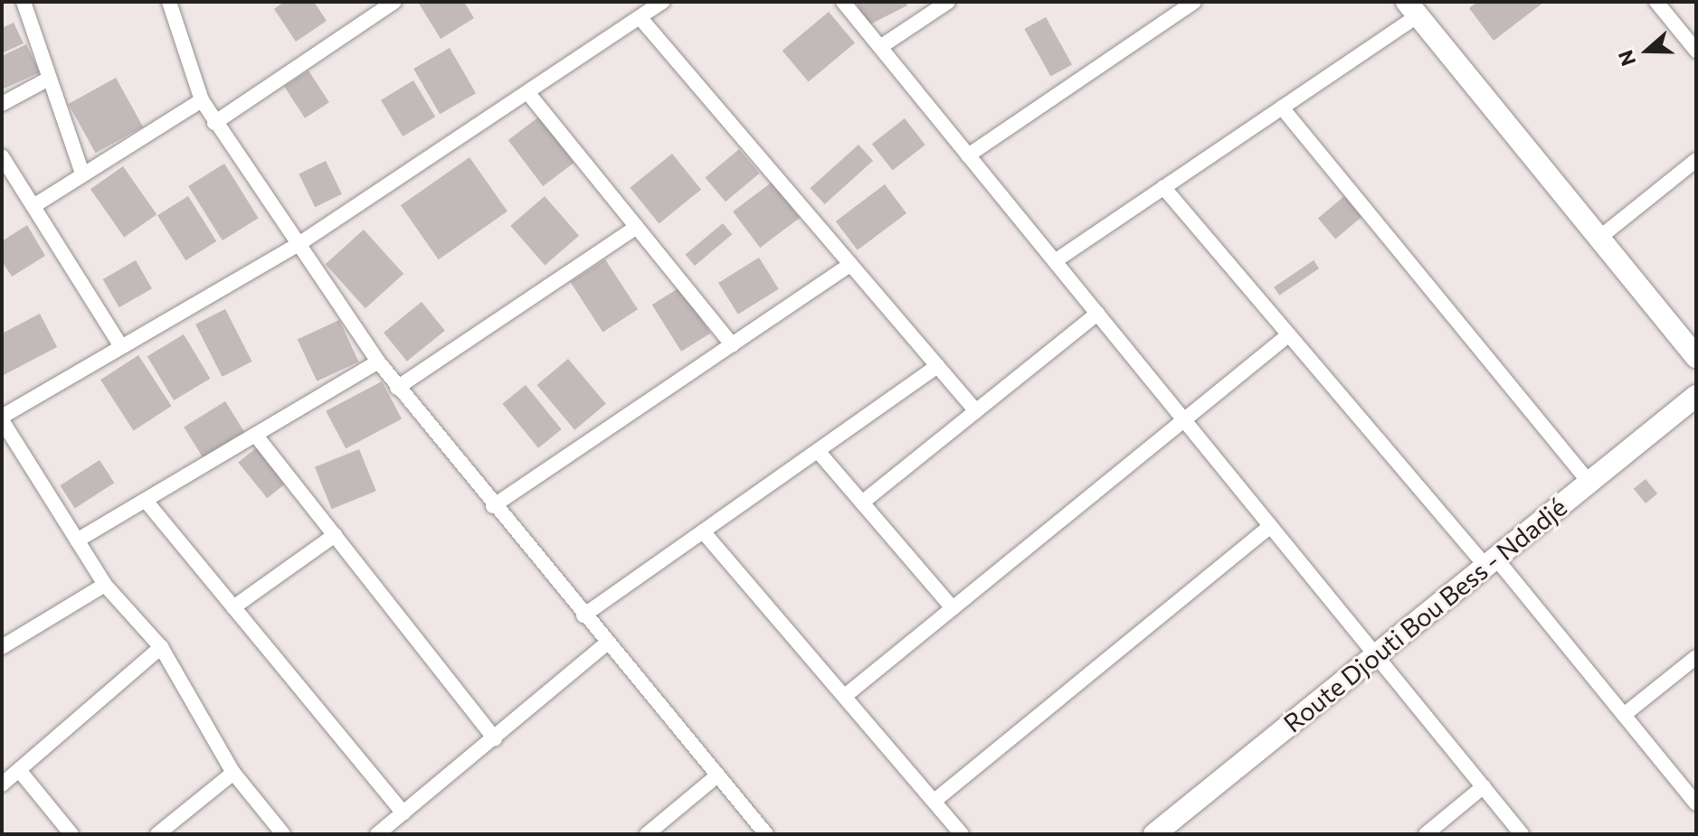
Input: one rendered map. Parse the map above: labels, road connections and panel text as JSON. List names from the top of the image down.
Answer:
{
  "streets": {
    "main road": ["Route Djouti Bou Bess - Ndadjé"]
  },
  "north": "left"
}
